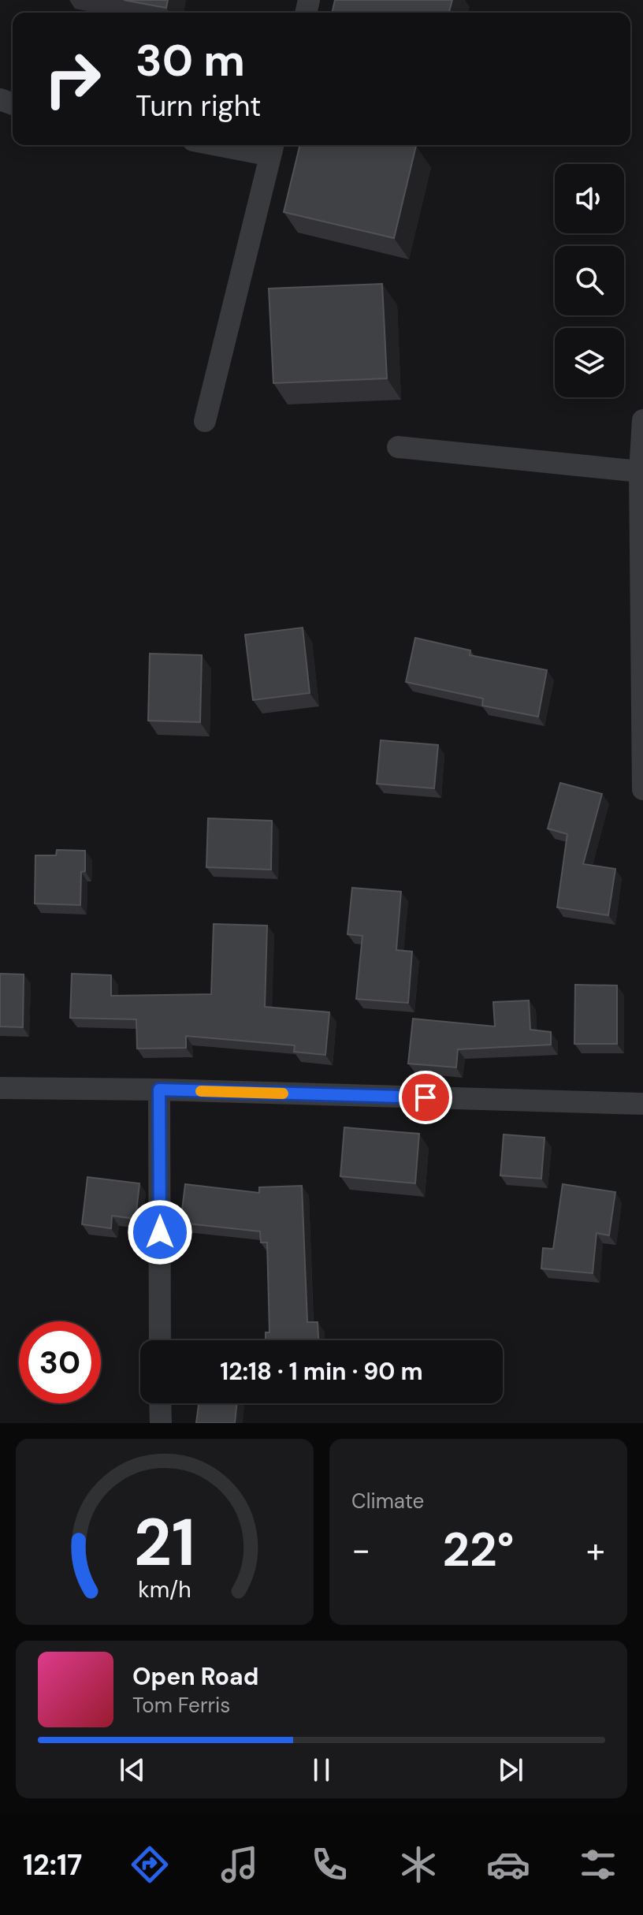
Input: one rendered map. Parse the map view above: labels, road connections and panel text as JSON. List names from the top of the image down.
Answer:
{
  "page": {
    "turn": ["30 m", "Turn right"],
    "limit": "30",
    "trip": "12:18 · 1 min · 90 m",
    "tile": "Climate",
    "heat": ["−", "22°", "+"],
    "song": ["Open Road", "Tom Ferris"],
    "tabs": "12:17",
    "gauge": ["21", "km/h"]
  }
}
